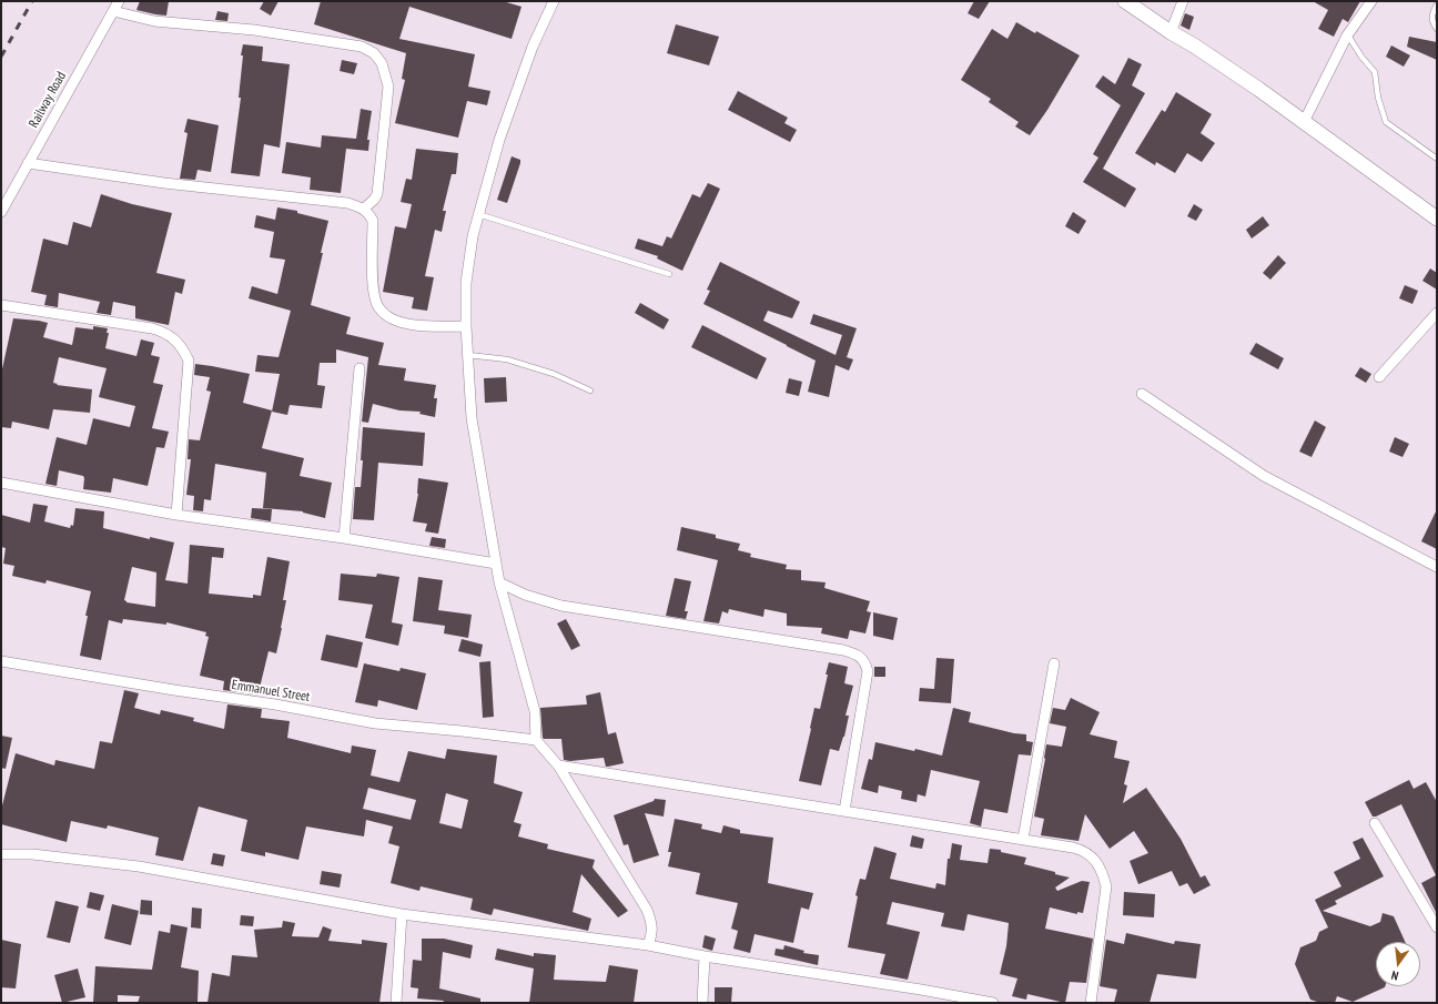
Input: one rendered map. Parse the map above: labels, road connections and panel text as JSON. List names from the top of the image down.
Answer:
{
  "streets": {
    "street": ["Railway Road", "Emmanuel Street"]
  },
  "north": "bottom"
}
